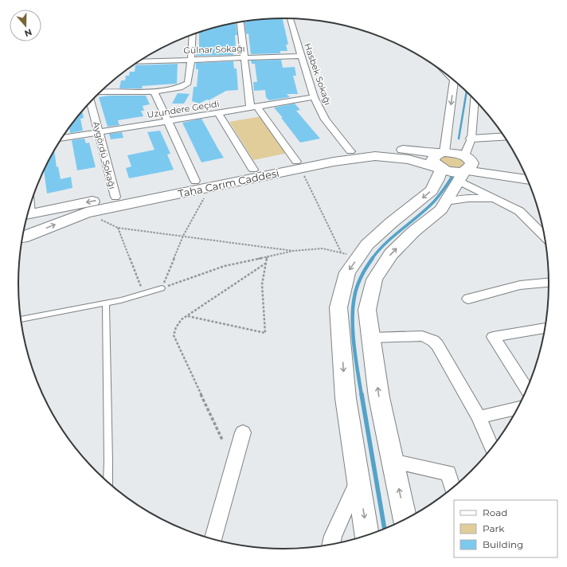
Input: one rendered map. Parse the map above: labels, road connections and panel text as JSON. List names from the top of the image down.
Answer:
{
  "streets": {
    "main road": ["Taha Carım Caddesi"],
    "street": [
      "Gülnar Sokağı",
      "Hasbek Sokağı",
      "Uzundere Geçidi",
      "Aygördü Sokağı"
    ]
  },
  "crossings": [
    ["Gülnar Sokağı", "Hasbek Sokağı"],
    ["Hasbek Sokağı", "Uzundere Geçidi"],
    ["Hasbek Sokağı", "Taha Carım Caddesi"],
    ["Uzundere Geçidi", "Aygördü Sokağı"],
    ["Aygördü Sokağı", "Taha Carım Caddesi"]
  ],
  "legend": ["Road", "Park", "Building"],
  "north": "bottom"
}
